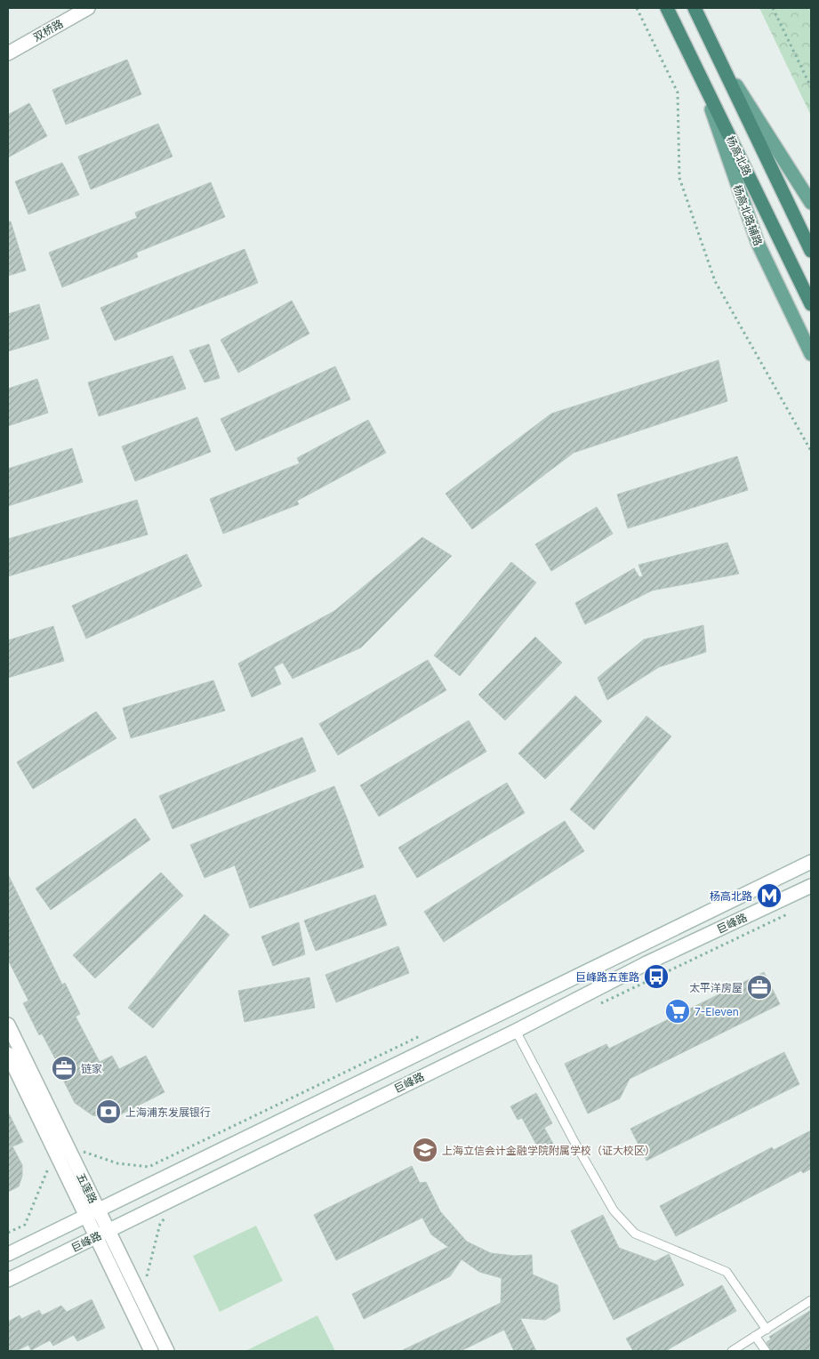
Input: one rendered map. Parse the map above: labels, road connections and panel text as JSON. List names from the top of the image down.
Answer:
{
  "streets": {
    "highway": ["杨高北路"],
    "main road": [
      "双桥路",
      "杨高北路辅路",
      "巨峰路",
      "五莲路"
    ]
  },
  "crossings": [
    ["杨高北路", "杨高北路辅路"],
    ["巨峰路", "五莲路"]
  ],
  "places": {
    "metro station": ["杨高北路"],
    "bus stop": ["巨峰路五莲路"],
    "office": ["太平洋房屋", "链家"],
    "supermarket": ["7-Eleven"],
    "bank": ["上海浦东发展银行"],
    "school or university": ["上海立信会计金融学院附属学校（证大校区）"]
  }
}
